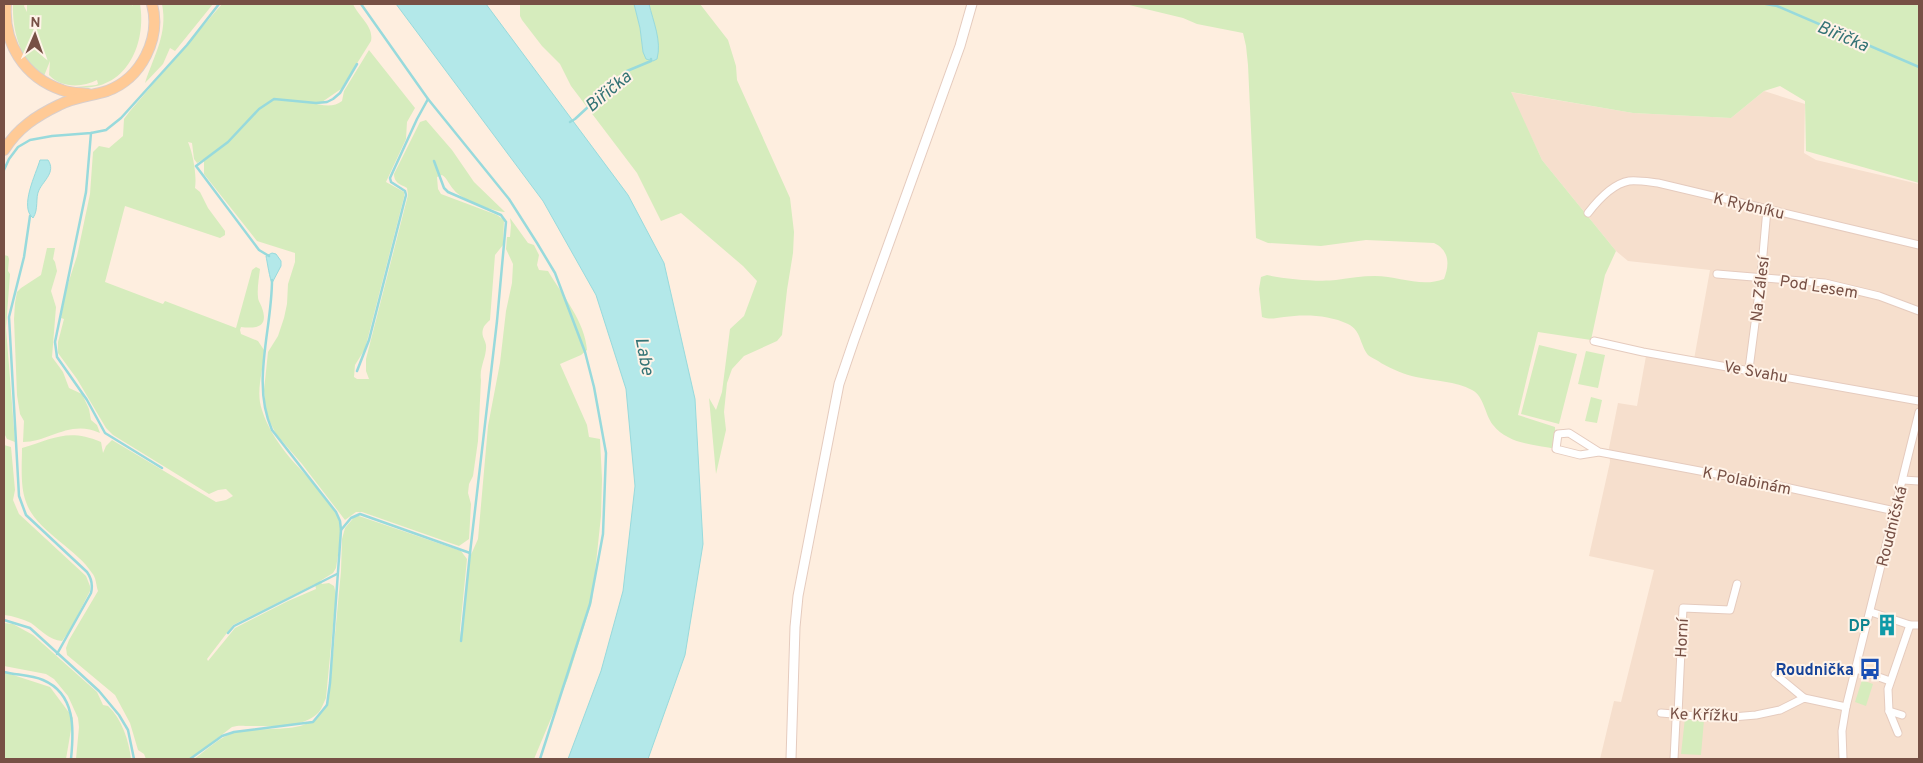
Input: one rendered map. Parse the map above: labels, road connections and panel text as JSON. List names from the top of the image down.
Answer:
{
  "streets": {
    "street": [
      "K Rybníku",
      "Pod Lesem",
      "Na Zálesí",
      "Ve Svahu",
      "K Polabinám",
      "Roudničská",
      "Horní",
      "Ke Křížku"
    ]
  },
  "crossings": [
    ["K Rybníku", "Na Zálesí"],
    ["Pod Lesem", "Na Zálesí"],
    ["Na Zálesí", "Ve Svahu"],
    ["K Polabinám", "Roudničská"],
    ["Horní", "Ke Křížku"]
  ],
  "water": ["Biřička", "Labe"],
  "places": {
    "building": ["DP"],
    "bus stop": ["Roudnička"]
  },
  "north": "top"
}
